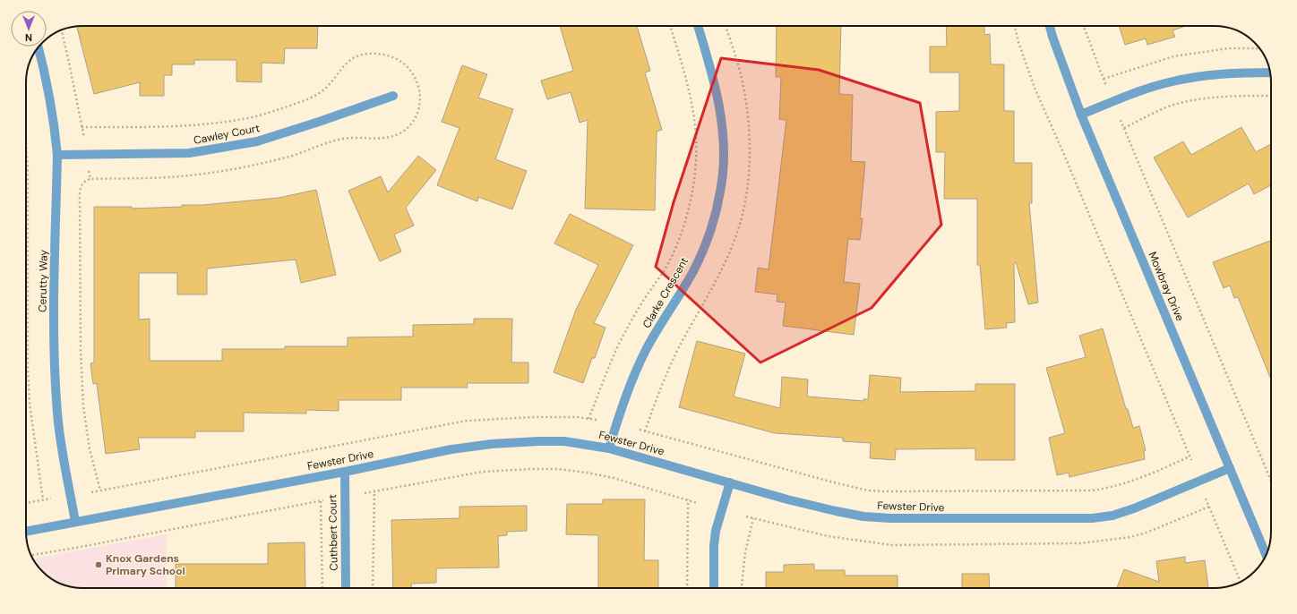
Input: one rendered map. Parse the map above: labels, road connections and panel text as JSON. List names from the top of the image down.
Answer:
{
  "streets": {
    "street": [
      "Cawley Court",
      "Cerutty Way",
      "Mowbray Drive",
      "Clarke Crescent",
      "Fewster Drive",
      "Cuthbert Court"
    ]
  },
  "crossings": [
    ["Cawley Court", "Cerutty Way"],
    ["Cerutty Way", "Fewster Drive"],
    ["Mowbray Drive", "Fewster Drive"],
    ["Clarke Crescent", "Fewster Drive"],
    ["Fewster Drive", "Cuthbert Court"]
  ],
  "places": ["Knox Gardens Primary School"],
  "north": "bottom"
}
